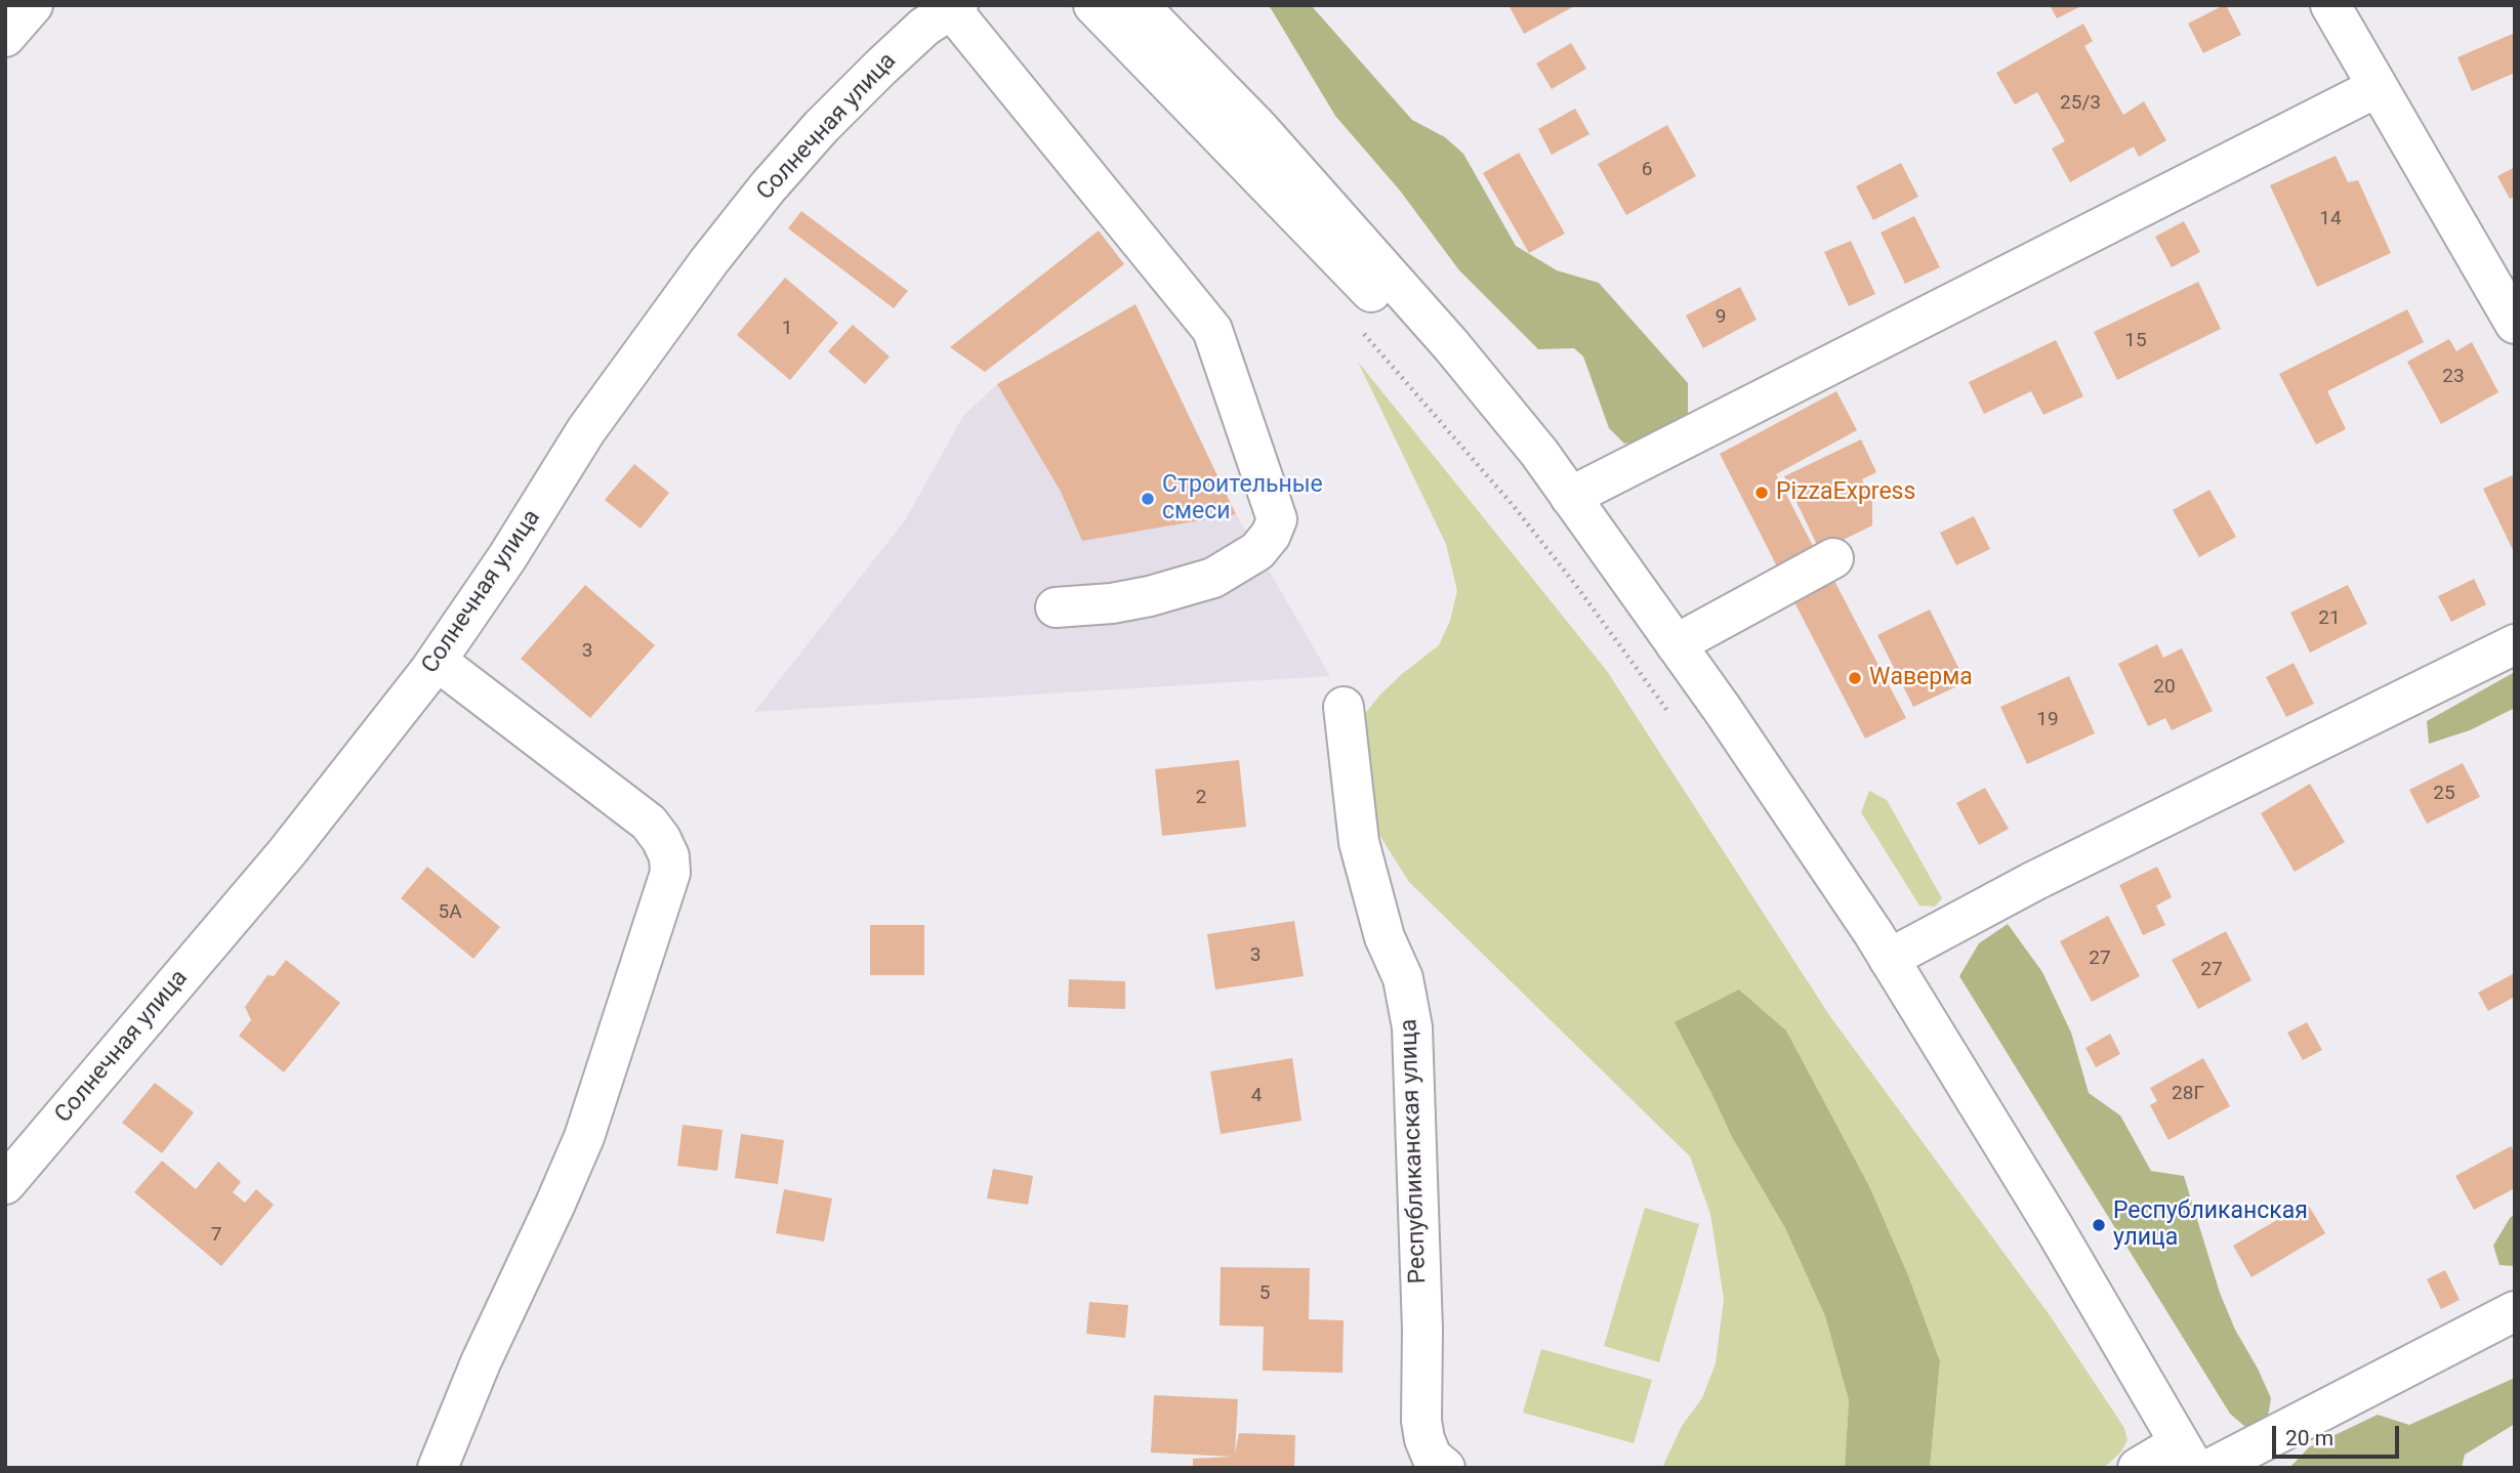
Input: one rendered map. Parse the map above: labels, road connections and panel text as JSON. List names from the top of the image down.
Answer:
{
  "streets": {
    "main road": ["Солнечная улица", "Республиканская улица"]
  },
  "places": [
    "PizzaExpress",
    "Строительные смеси",
    "Wаверма",
    "Республиканская улица"
  ],
  "house_numbers": [
    "25/3",
    "6",
    "14",
    "9",
    "1",
    "15",
    "23",
    "21",
    "3",
    "20",
    "19",
    "25",
    "2",
    "5А",
    "3",
    "27",
    "27",
    "28Г",
    "4",
    "7",
    "5"
  ],
  "scale_bar": "20 m"
}
